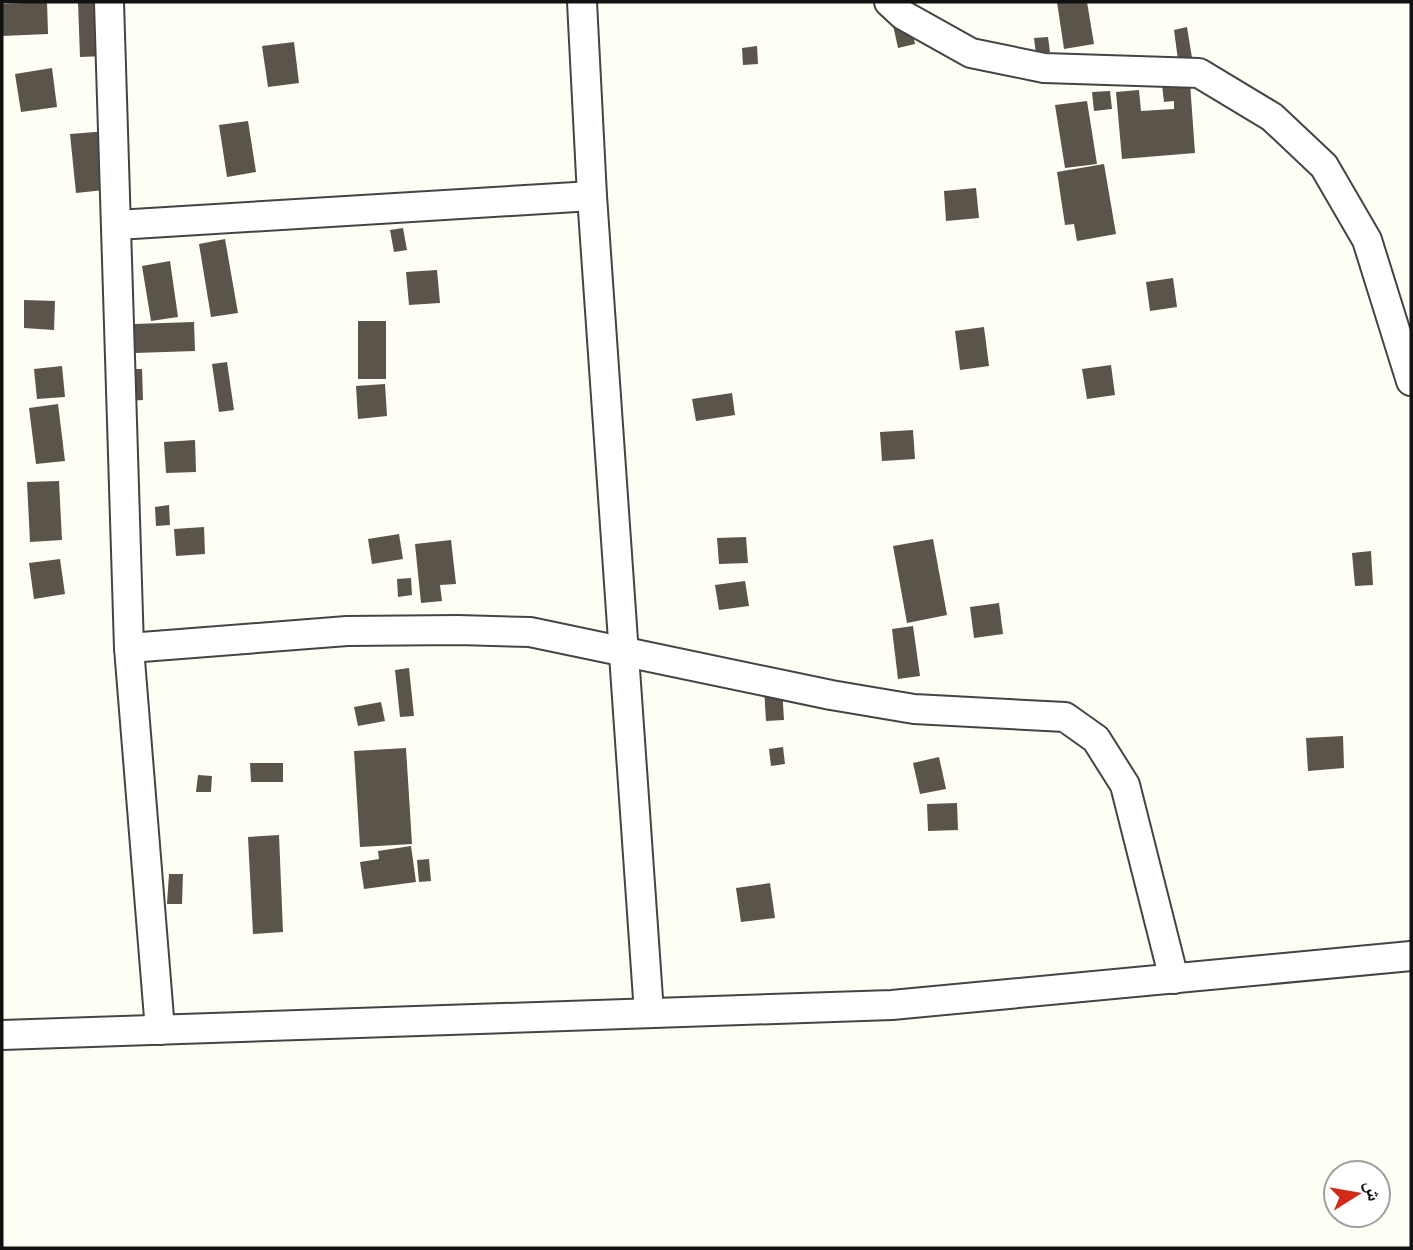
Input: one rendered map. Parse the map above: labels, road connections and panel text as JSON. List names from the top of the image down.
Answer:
{
  "north": "right"
}
